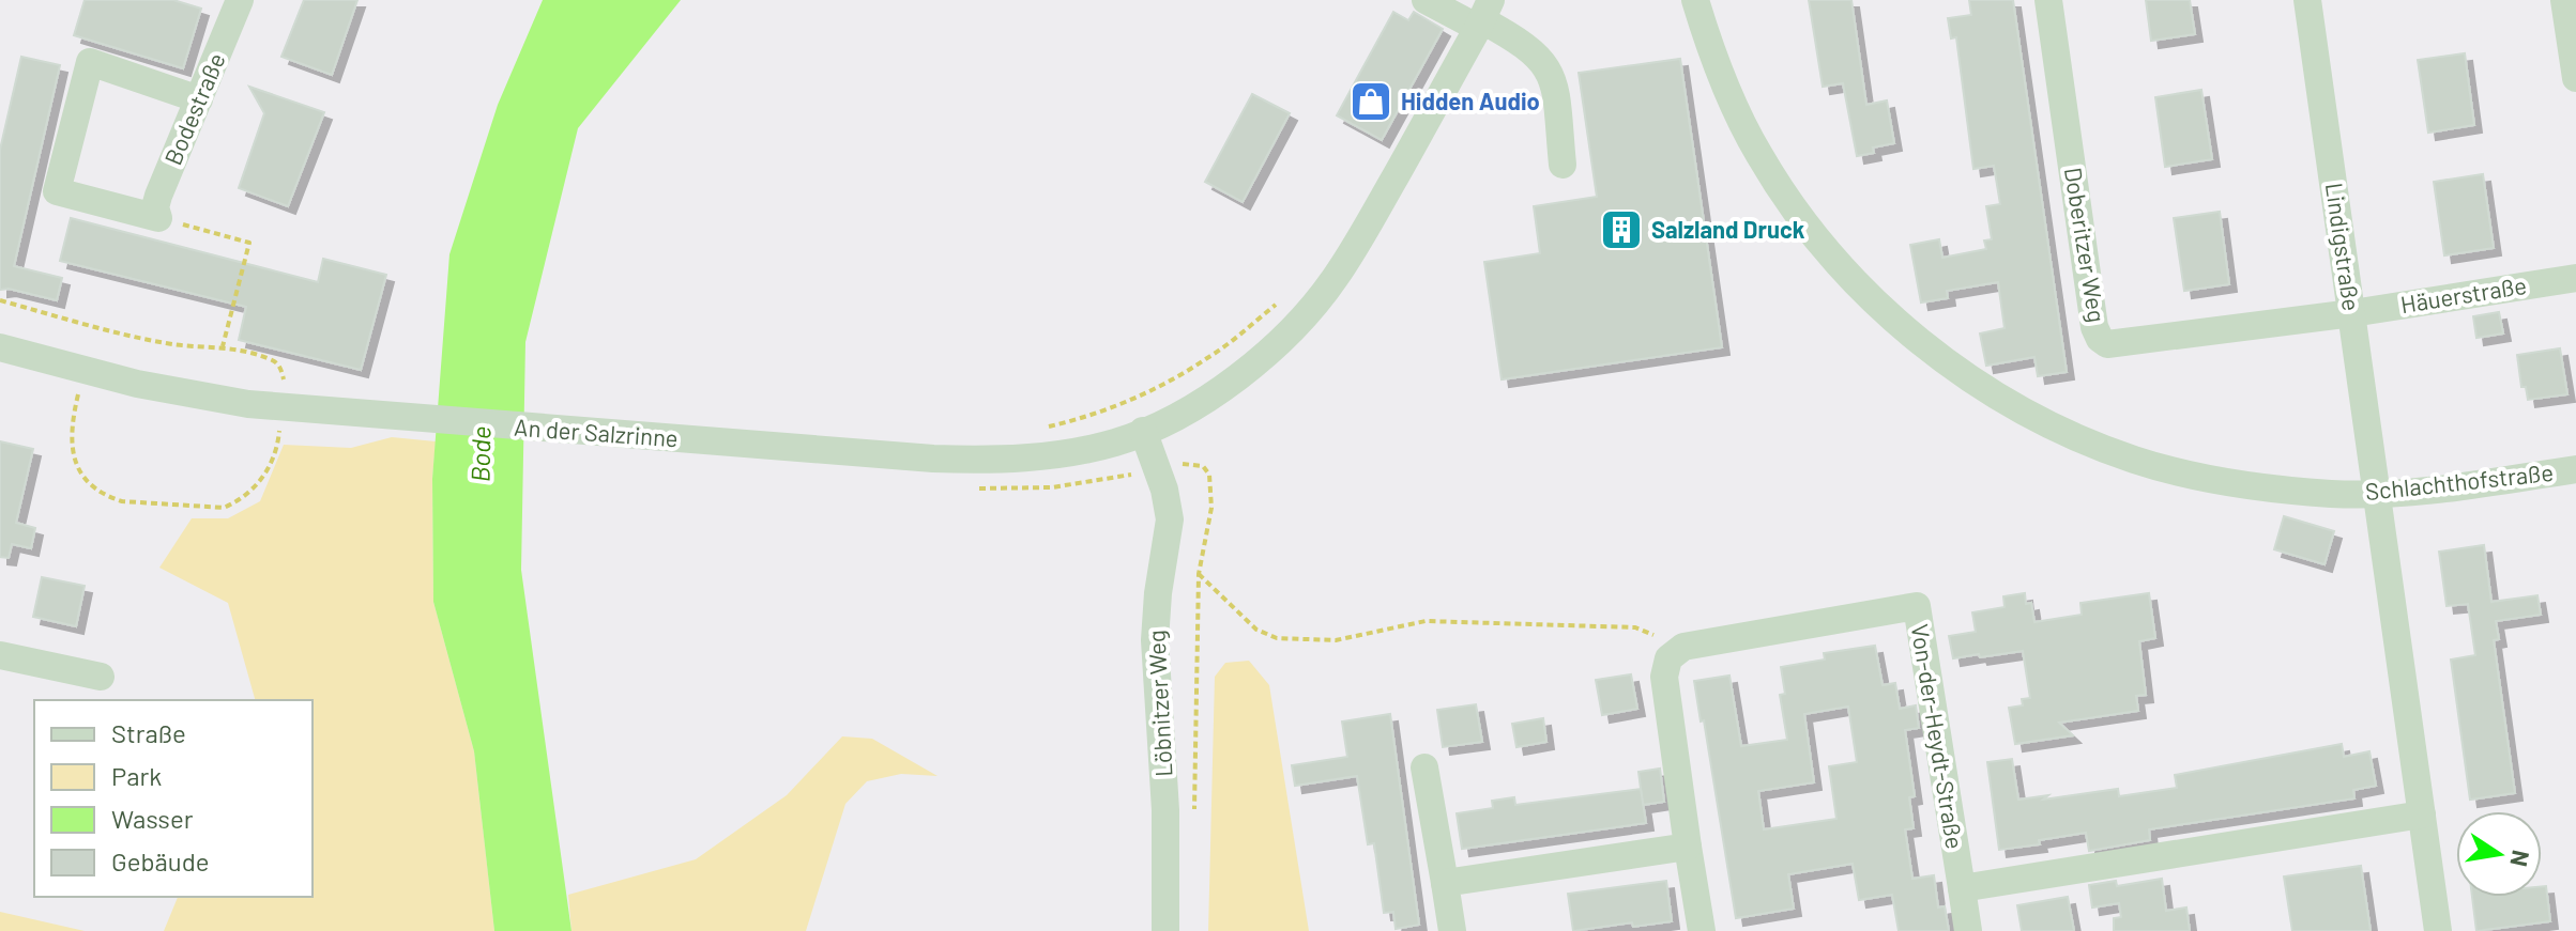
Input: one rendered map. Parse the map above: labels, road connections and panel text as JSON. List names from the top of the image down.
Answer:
{
  "streets": {
    "street": [
      "Bodestraße",
      "Doberitzer Weg",
      "Lindigstraße",
      "Häuerstraße",
      "An der Salzrinne",
      "Schlachthofstraße",
      "Löbnitzer Weg",
      "Von-der-Heydt-Straße"
    ]
  },
  "crossings": [
    ["Doberitzer Weg", "Lindigstraße"],
    ["Doberitzer Weg", "Häuerstraße"],
    ["Lindigstraße", "Häuerstraße"],
    ["Lindigstraße", "Schlachthofstraße"],
    ["An der Salzrinne", "Löbnitzer Weg"]
  ],
  "water": ["Bode"],
  "places": {
    "shop": ["Hidden Audio"],
    "building": ["Salzland Druck"]
  },
  "legend": [
    "Straße",
    "Park",
    "Wasser",
    "Gebäude"
  ],
  "north": "right"
}
